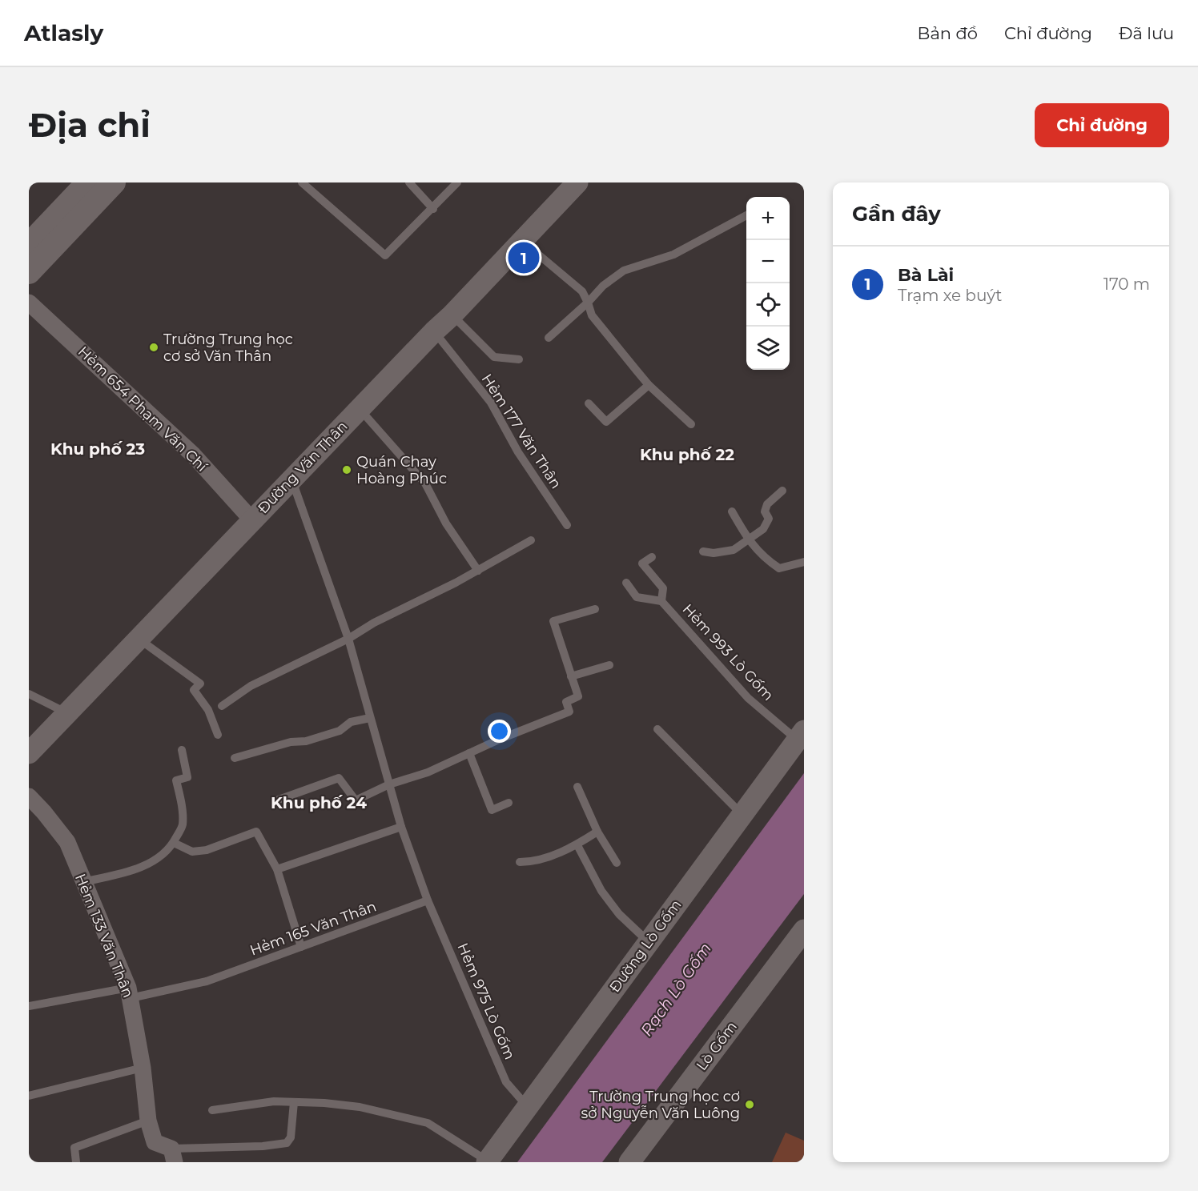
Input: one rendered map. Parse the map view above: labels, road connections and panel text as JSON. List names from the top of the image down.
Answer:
{
  "streets": {
    "street": [
      "Hẻm 654 Phạm Văn Chí",
      "Đường Văn Thân",
      "Hẻm 133 Văn Thân",
      "Đường Lò Gốm",
      "Lò Gốm"
    ],
    "lane": [
      "Hẻm 177 Văn Thân",
      "Hẻm 993 Lò Gốm",
      "Hẻm 165 Văn Thân",
      "Hẻm 975 Lò Gốm"
    ]
  },
  "crossings": [
    ["Hẻm 654 Phạm Văn Chí", "Đường Văn Thân"],
    ["Hẻm 177 Văn Thân", "Đường Văn Thân"],
    ["Hẻm 993 Lò Gốm", "Đường Lò Gốm"],
    ["Hẻm 165 Văn Thân", "Hẻm 133 Văn Thân"],
    ["Hẻm 165 Văn Thân", "Hẻm 975 Lò Gốm"],
    ["Đường Lò Gốm", "Hẻm 975 Lò Gốm"]
  ],
  "districts": ["Khu phố 23", "Khu phố 22", "Khu phố 24"],
  "water": ["Rạch Lò Gốm"],
  "places": ["Trường Trung học cơ sở Văn Thân", "Quán Chay Hoàng Phúc", "Trường Trung học cơ sở Nguyễn Văn Luông"],
  "page": {
    "header": "Atlasly",
    "nav": ["Bản đồ", "Chỉ đường", "Đã lưu"],
    "buttons": "Chỉ đường",
    "title": "Địa chỉ",
    "heading": "Gần đây",
    "map_buttons": ["+", "−"],
    "pins": "1",
    "list": [
      {
        "mark": "1",
        "name": "Bà Lài",
        "note": "Trạm xe buýt",
        "value": "170 m"
      }
    ]
  }
}
